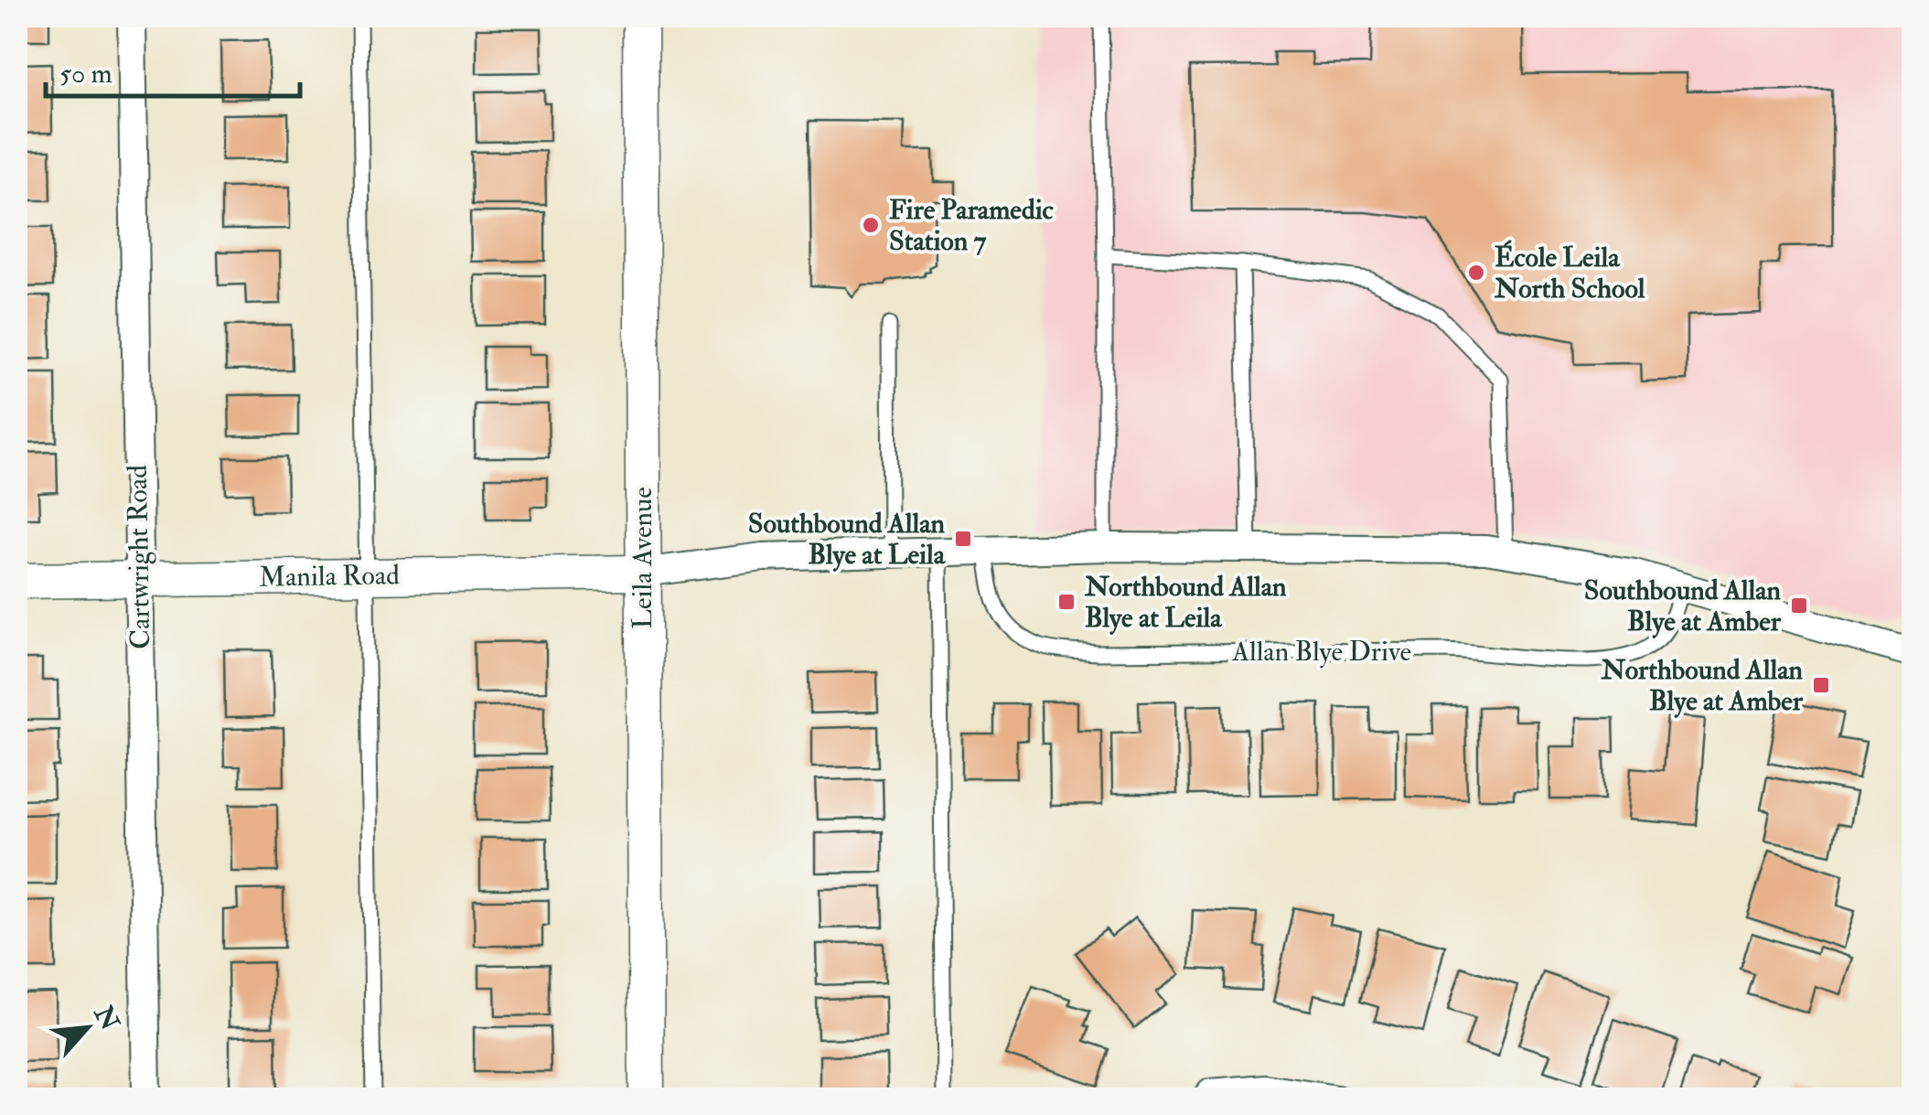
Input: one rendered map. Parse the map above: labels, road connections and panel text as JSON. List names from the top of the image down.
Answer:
{
  "streets": {
    "street": ["Cartwright Road", "Leila Avenue", "Manila Road"],
    "lane": ["Allan Blye Drive"]
  },
  "crossings": [
    ["Cartwright Road", "Manila Road"],
    ["Leila Avenue", "Manila Road"]
  ],
  "places": {
    "other": ["Fire Paramedic Station 7", "École Leila North School"],
    "transit": [
      "Southbound Allan Blye at Leila",
      "Northbound Allan Blye at Leila",
      "Southbound Allan Blye at Amber",
      "Northbound Allan Blye at Amber"
    ]
  },
  "scale_bar": "50 m",
  "north": "top right"
}
